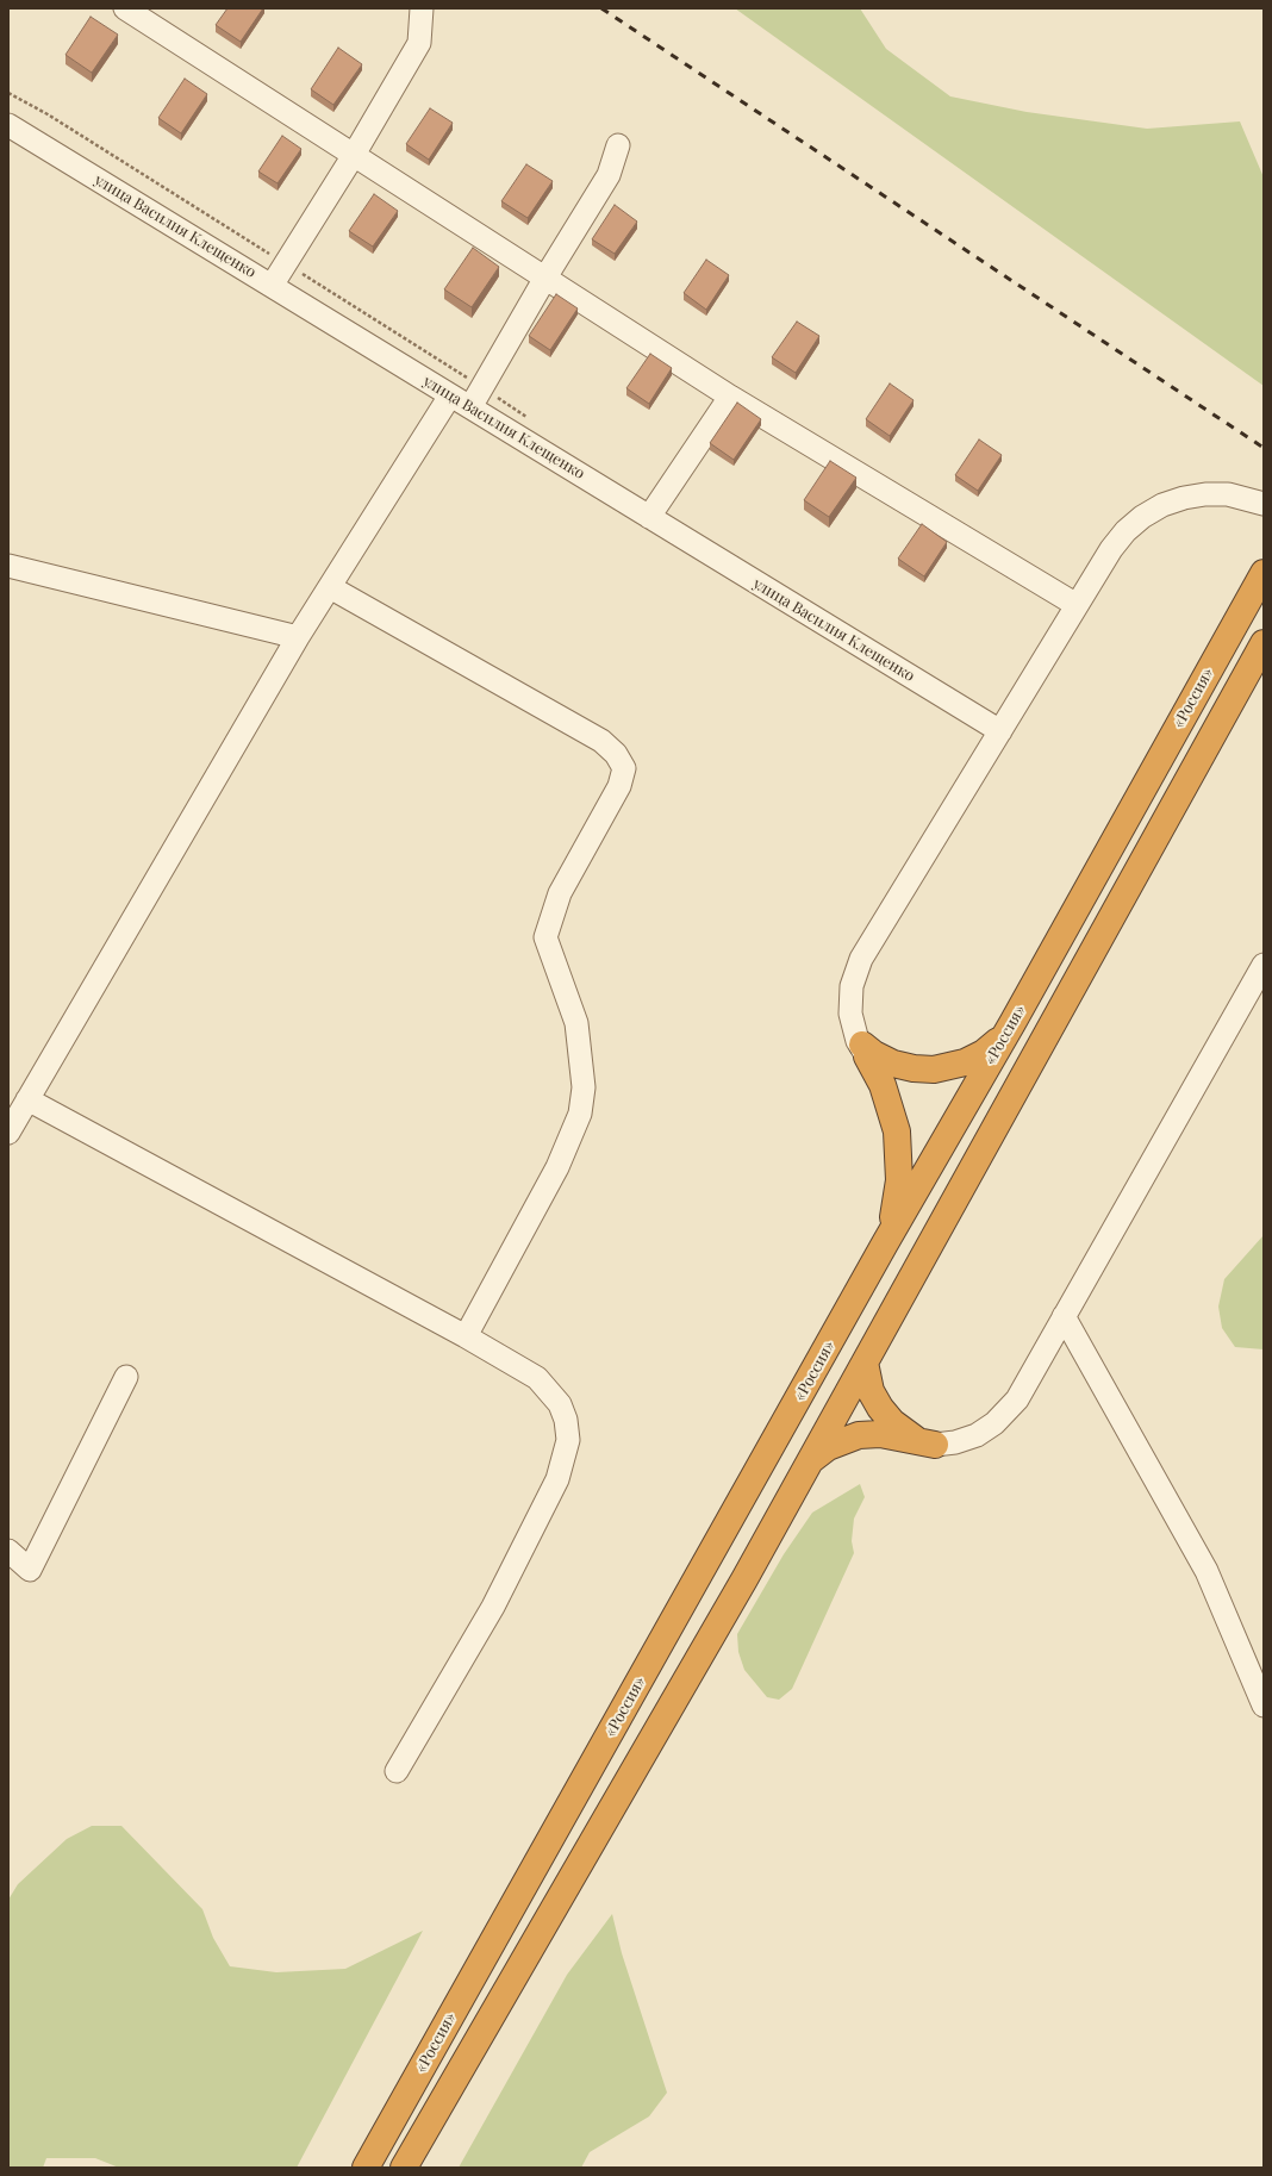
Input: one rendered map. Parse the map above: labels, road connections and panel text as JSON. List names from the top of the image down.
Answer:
{
  "streets": {
    "highway": ["«Россия»"],
    "street": ["улица Василия Клещенко"]
  }
}
